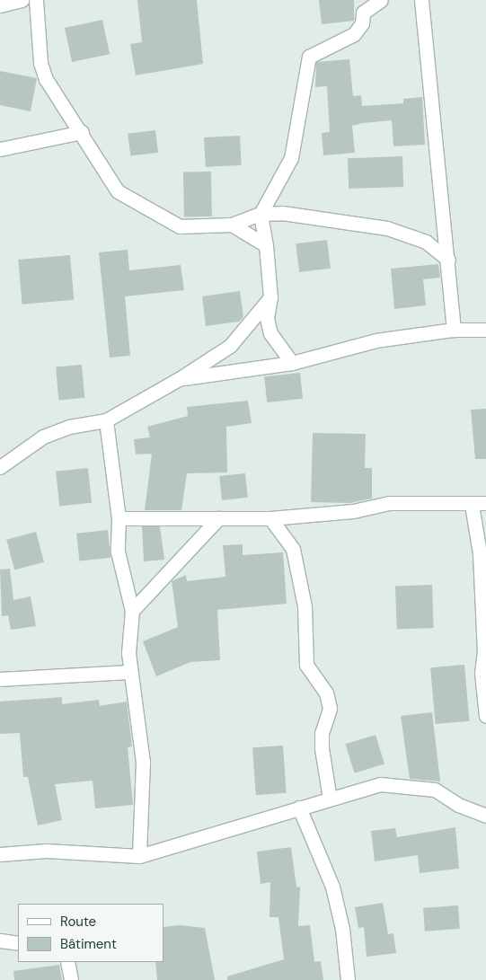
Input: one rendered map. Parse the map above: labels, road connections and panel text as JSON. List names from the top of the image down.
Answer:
{
  "legend": ["Route", "Bâtiment"]
}
